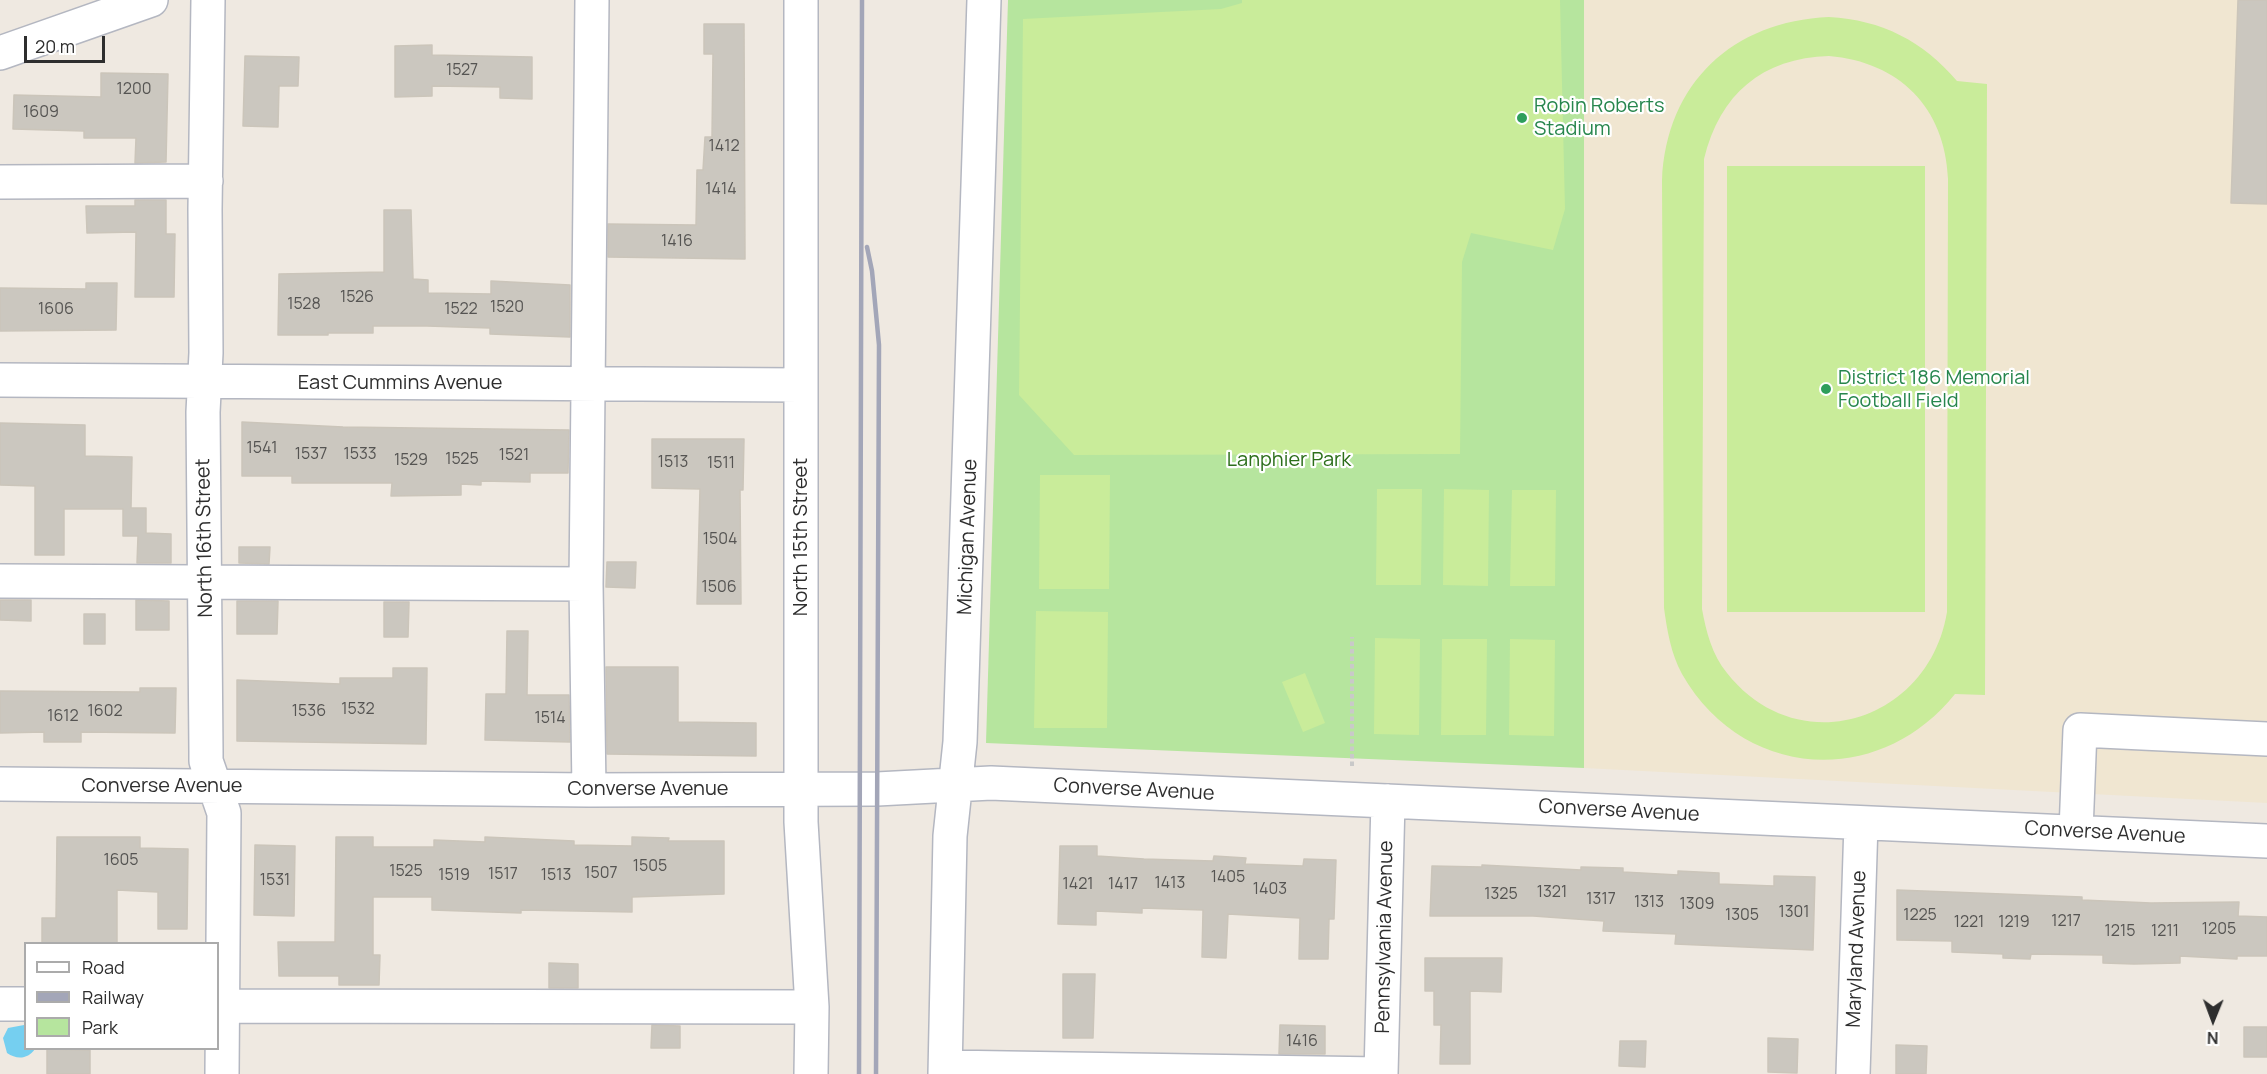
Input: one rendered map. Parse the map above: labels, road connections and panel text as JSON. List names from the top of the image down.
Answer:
{
  "streets": {
    "street": [
      "East Cummins Avenue",
      "North 15th Street",
      "Michigan Avenue",
      "North 16th Street",
      "Converse Avenue",
      "Pennsylvania Avenue",
      "Maryland Avenue"
    ]
  },
  "crossings": [
    ["East Cummins Avenue", "North 15th Street"],
    ["East Cummins Avenue", "North 16th Street"],
    ["North 15th Street", "Converse Avenue"],
    ["Michigan Avenue", "Converse Avenue"],
    ["North 16th Street", "Converse Avenue"],
    ["Converse Avenue", "Pennsylvania Avenue"],
    ["Converse Avenue", "Maryland Avenue"]
  ],
  "parks": ["Lanphier Park"],
  "places": ["Robin Roberts Stadium", "District 186 Memorial Football Field"],
  "house_numbers": [
    "1527",
    "1200",
    "1609",
    "1412",
    "1414",
    "1416",
    "1526",
    "1528",
    "1520",
    "1606",
    "1522",
    "1541",
    "1537",
    "1533",
    "1521",
    "1525",
    "1529",
    "1513",
    "1511",
    "1504",
    "1506",
    "1532",
    "1602",
    "1536",
    "1612",
    "1514",
    "1605",
    "1505",
    "1525",
    "1507",
    "1517",
    "1519",
    "1513",
    "1405",
    "1531",
    "1413",
    "1421",
    "1417",
    "1403",
    "1321",
    "1325",
    "1317",
    "1313",
    "1309",
    "1301",
    "1305",
    "1225",
    "1217",
    "1221",
    "1219",
    "1205",
    "1215",
    "1211",
    "1416"
  ],
  "legend": ["Road", "Railway", "Park"],
  "scale_bar": "20 m",
  "north": "bottom"
}
